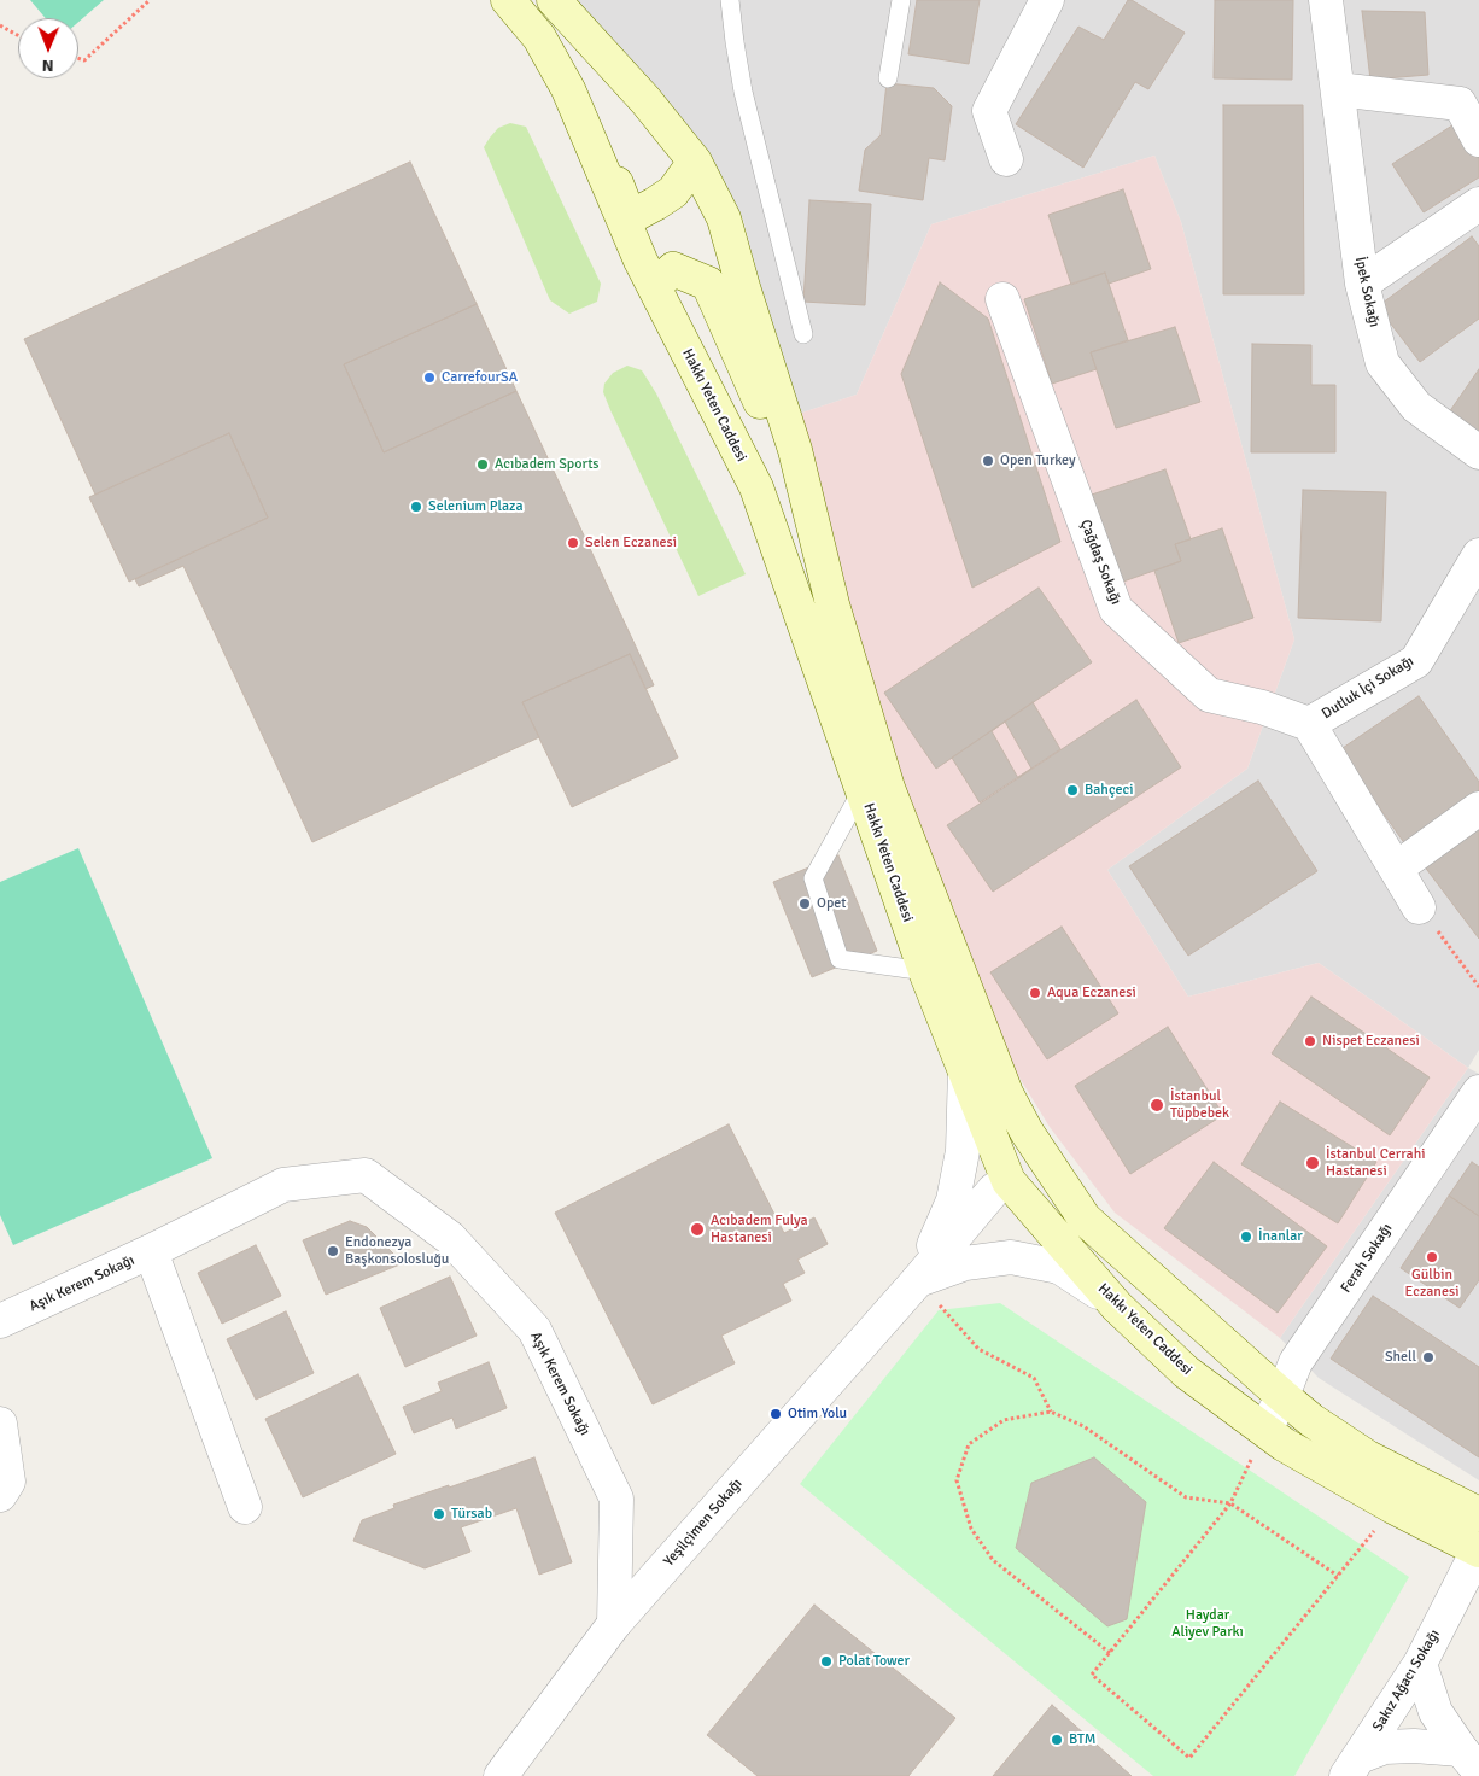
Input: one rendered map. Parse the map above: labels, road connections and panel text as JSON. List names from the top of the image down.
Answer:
{
  "streets": {
    "main road": ["Hakkı Yeten Caddesi"],
    "street": [
      "İpek Sokağı",
      "Çağdaş Sokağı",
      "Dutluk İçi Sokağı",
      "Ferah Sokağı",
      "Aşık Kerem Sokağı",
      "Yeşilçimen Sokağı",
      "Sakız Ağacı Sokağı"
    ]
  },
  "crossings": [
    ["Hakkı Yeten Caddesi", "Ferah Sokağı"],
    ["Hakkı Yeten Caddesi", "Yeşilçimen Sokağı"],
    ["Hakkı Yeten Caddesi", "Sakız Ağacı Sokağı"],
    ["Çağdaş Sokağı", "Dutluk İçi Sokağı"],
    ["Aşık Kerem Sokağı", "Yeşilçimen Sokağı"]
  ],
  "parks": ["Haydar Aliyev Parkı"],
  "places": [
    "CarrefourSA",
    "Open Turkey",
    "Acıbadem Sports",
    "Selenium Plaza",
    "Selen Eczanesi",
    "Bahçeci",
    "Opet",
    "Aqua Eczanesi",
    "Nispet Eczanesi",
    "İstanbul Tüpbebek",
    "İstanbul Cerrahi Hastanesi",
    "Acıbadem Fulya Hastanesi",
    "İnanlar",
    "Endonezya Başkonsolosluğu",
    "Gülbin Eczanesi",
    "Shell",
    "Otim Yolu",
    "Türsab",
    "Polat Tower",
    "BTM"
  ],
  "north": "bottom"
}
